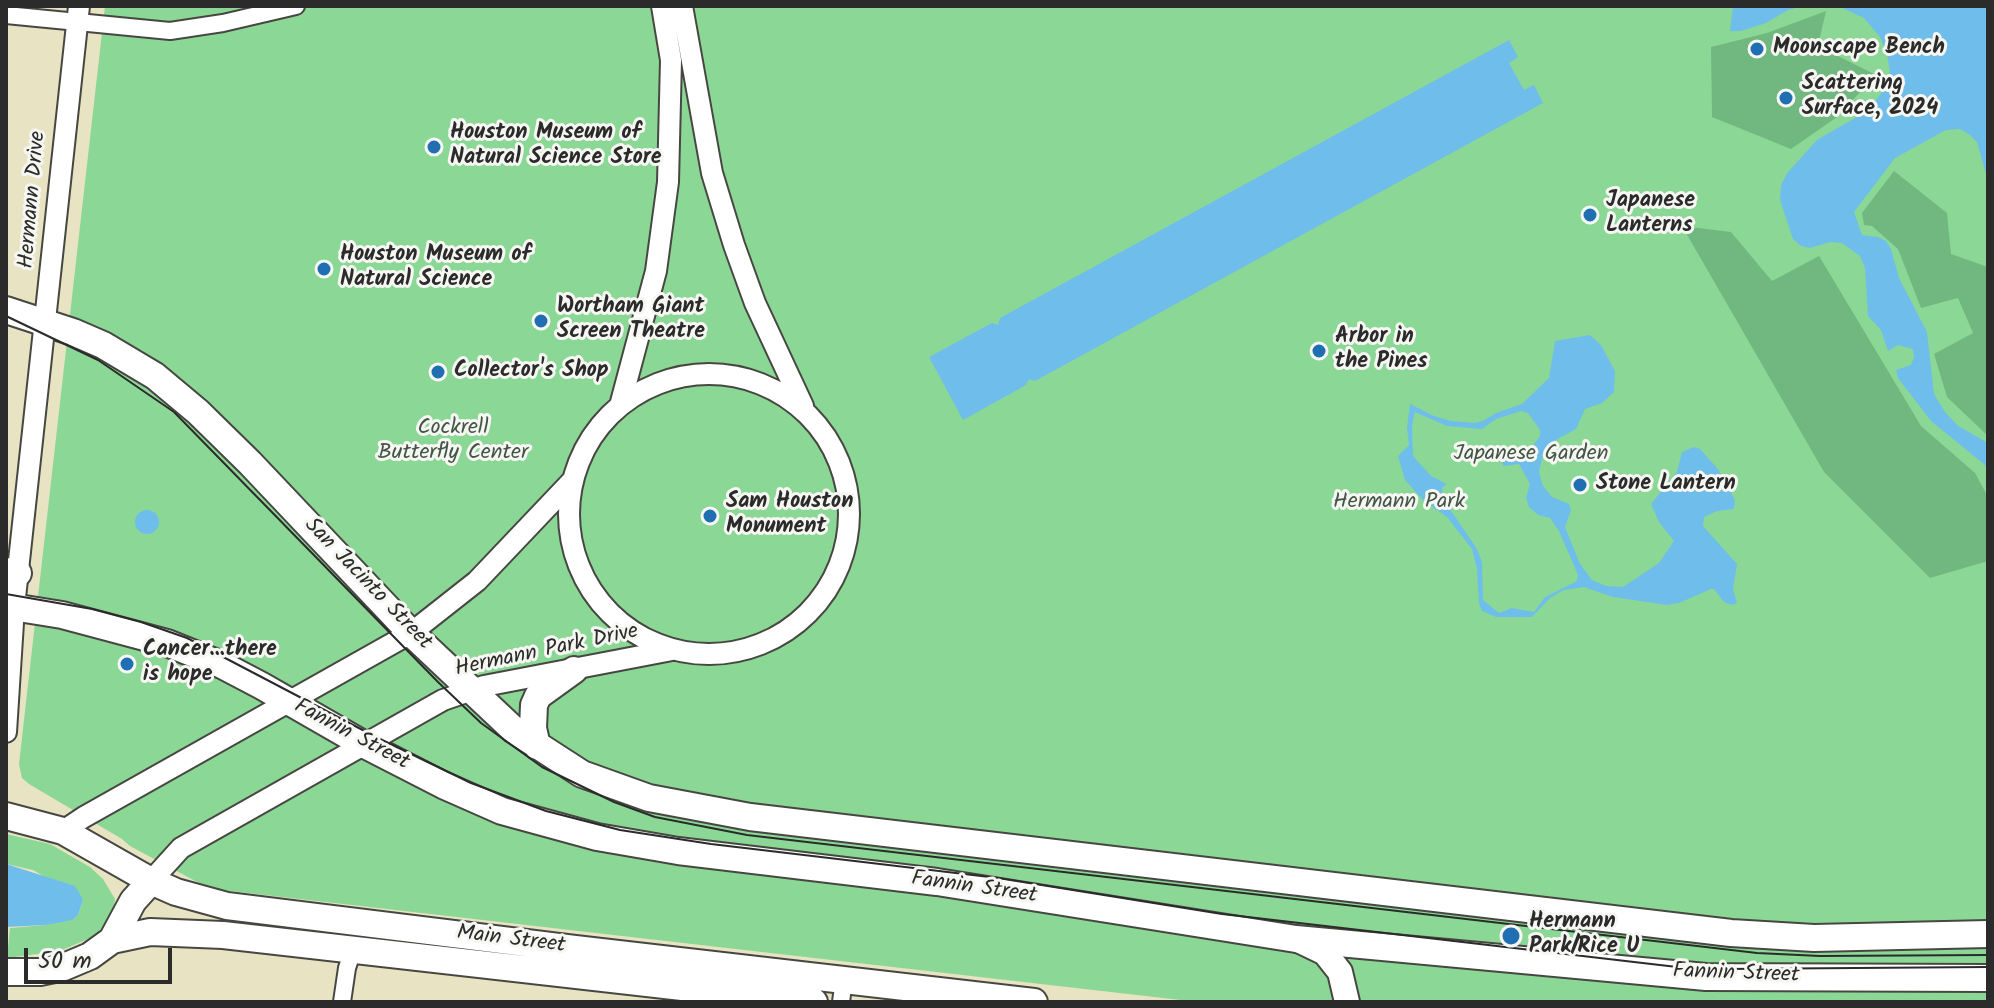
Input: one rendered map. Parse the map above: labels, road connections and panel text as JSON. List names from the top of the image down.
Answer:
{
  "streets": {
    "main road": ["San Jacinto Street", "Fannin Street", "Main Street"],
    "street": ["Hermann Drive", "Hermann Park Drive"]
  },
  "crossings": [
    ["Hermann Drive", "San Jacinto Street"],
    ["Hermann Drive", "Fannin Street"],
    ["San Jacinto Street", "Hermann Park Drive"],
    ["San Jacinto Street", "Fannin Street"],
    ["Hermann Park Drive", "Fannin Street"],
    ["Hermann Park Drive", "Main Street"]
  ],
  "parks": ["Cockrell Butterfly Center", "Japanese Garden", "Hermann Park"],
  "places": [
    "Moonscape Bench",
    "Scattering Surface, 2024",
    "Houston Museum of Natural Science Store",
    "Japanese Lanterns",
    "Houston Museum of Natural Science",
    "Wortham Giant Screen Theatre",
    "Arbor in the Pines",
    "Collector's Shop",
    "Stone Lantern",
    "Sam Houston Monument",
    "Cancer...there is hope",
    "Hermann Park/Rice U"
  ],
  "scale_bar": "50 m"
}
